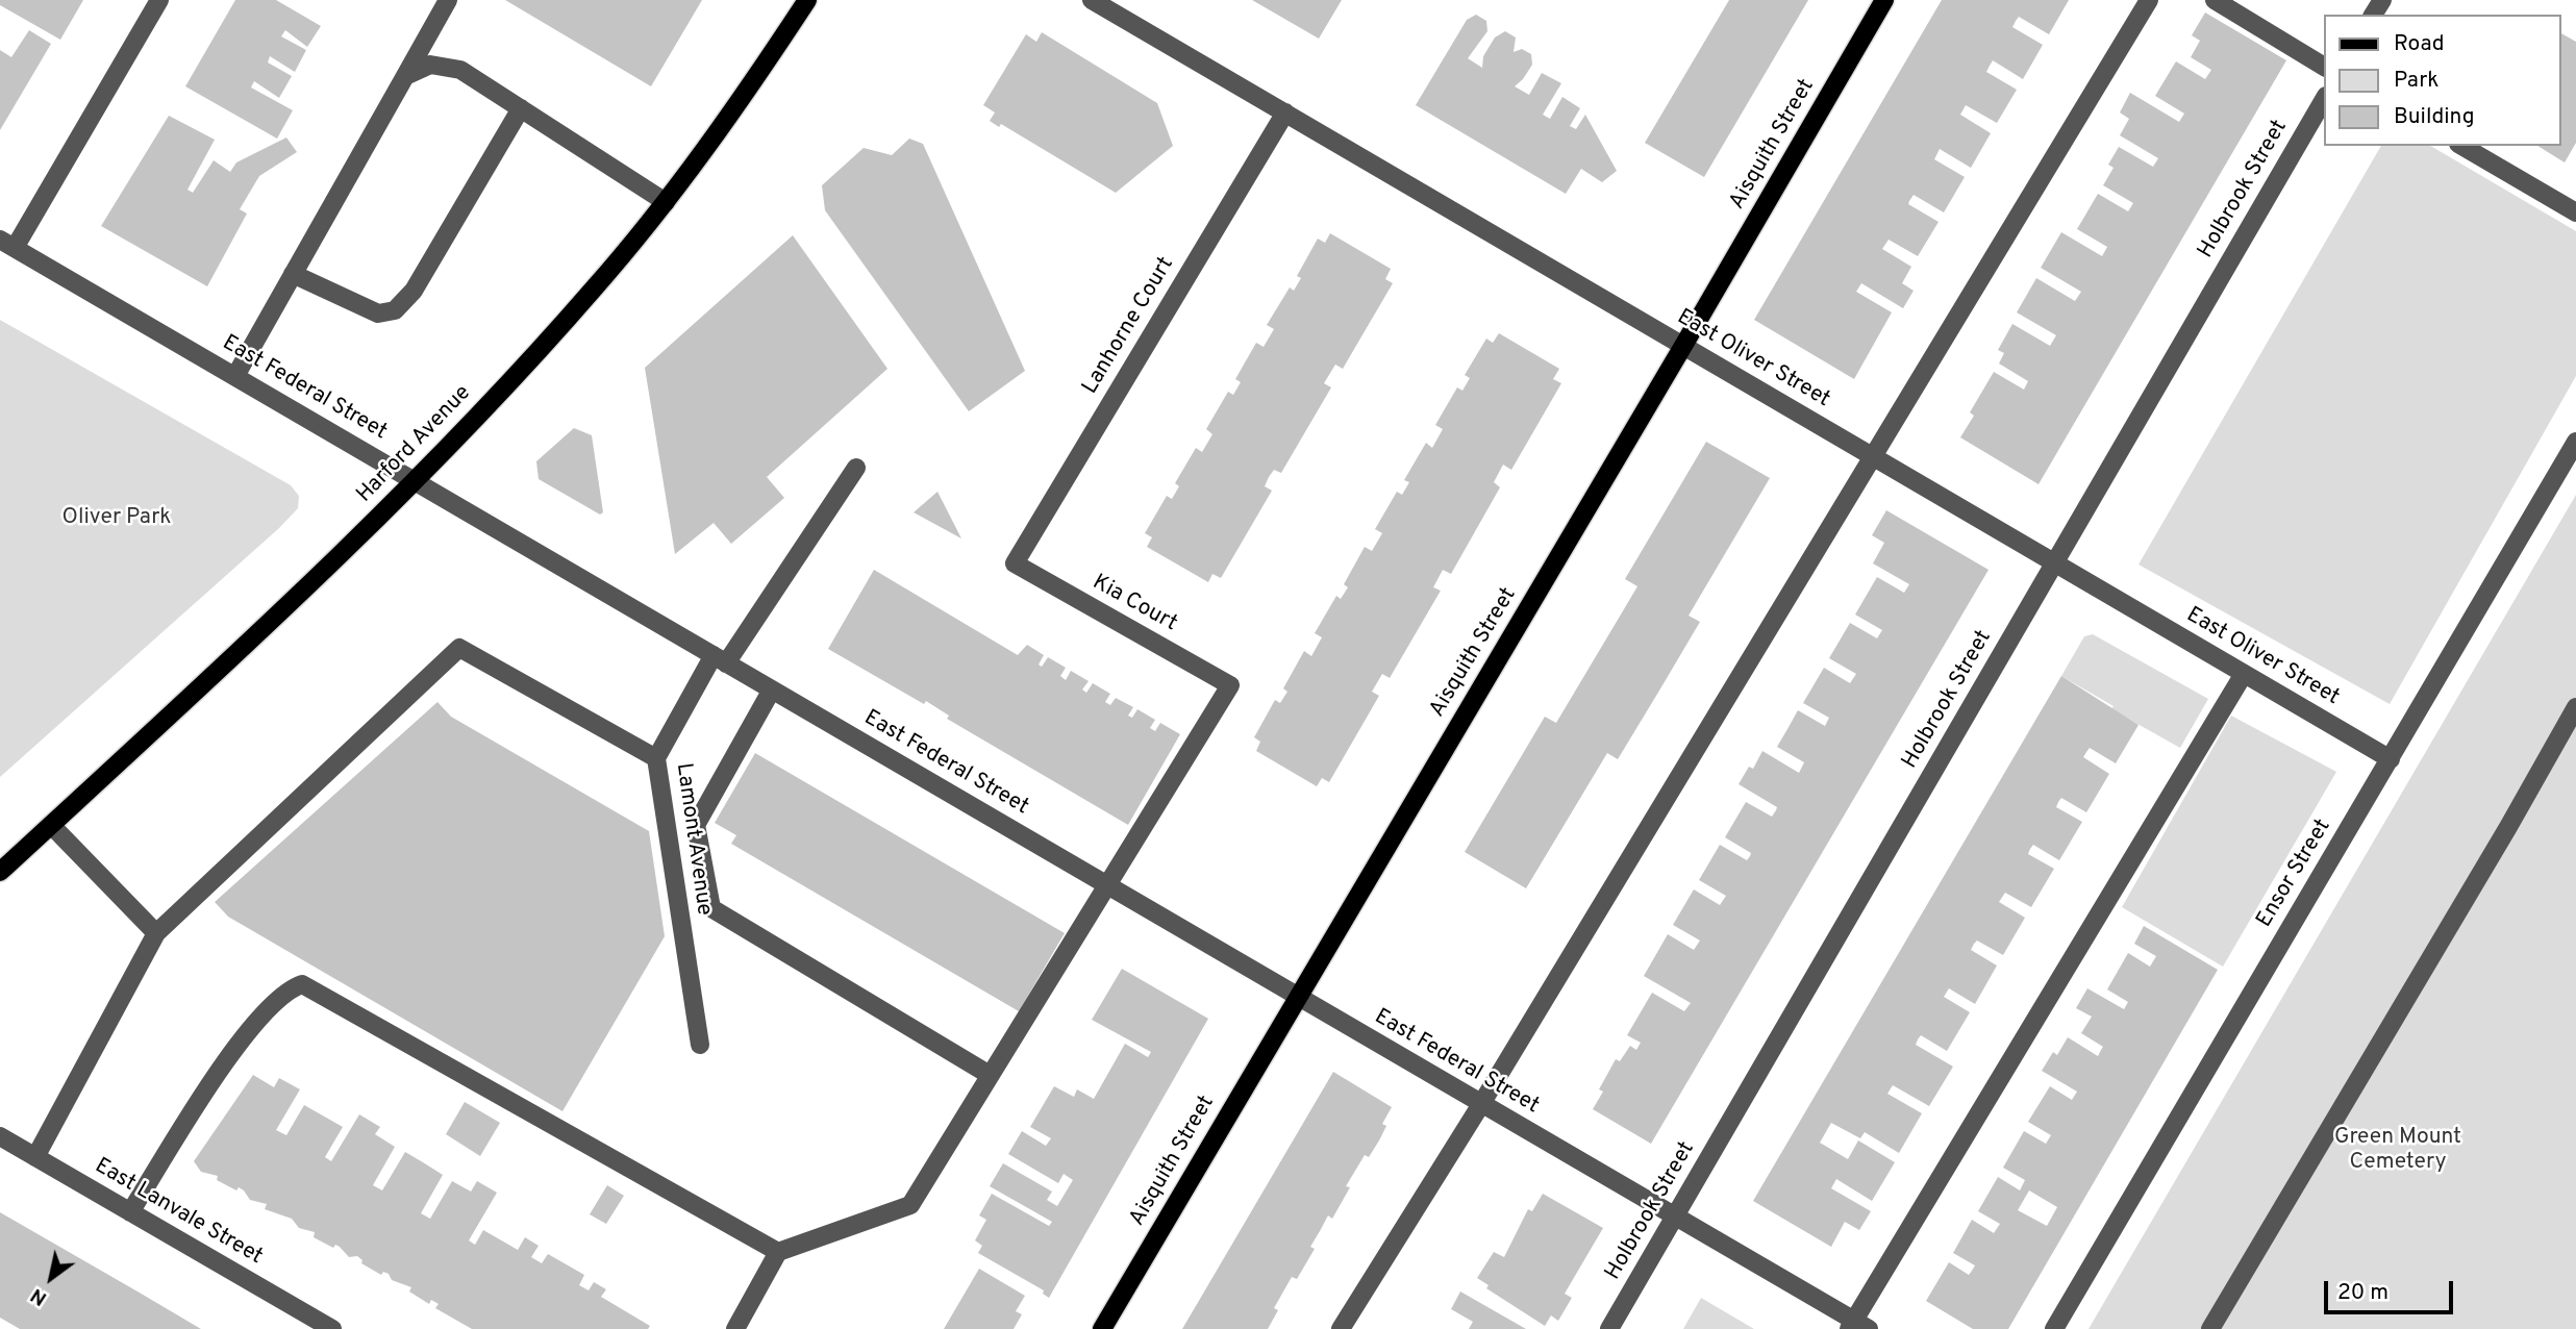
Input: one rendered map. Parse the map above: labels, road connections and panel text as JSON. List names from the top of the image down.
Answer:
{
  "streets": {
    "main road": ["Aisquith Street", "Harford Avenue"],
    "street": [
      "Holbrook Street",
      "Lanhorne Court",
      "East Oliver Street",
      "East Federal Street",
      "Kia Court",
      "Lamont Avenue",
      "Ensor Street",
      "East Lanvale Street"
    ]
  },
  "crossings": [
    ["Aisquith Street", "East Oliver Street"],
    ["Aisquith Street", "East Federal Street"],
    ["Holbrook Street", "East Oliver Street"],
    ["Holbrook Street", "East Federal Street"],
    ["Lanhorne Court", "East Oliver Street"],
    ["Lanhorne Court", "Kia Court"],
    ["East Oliver Street", "Ensor Street"],
    ["East Federal Street", "Harford Avenue"],
    ["East Federal Street", "Kia Court"],
    ["East Federal Street", "Lamont Avenue"]
  ],
  "parks": ["Oliver Park", "Green Mount Cemetery"],
  "legend": ["Road", "Park", "Building"],
  "scale_bar": "20 m",
  "north": "bottom left"
}
